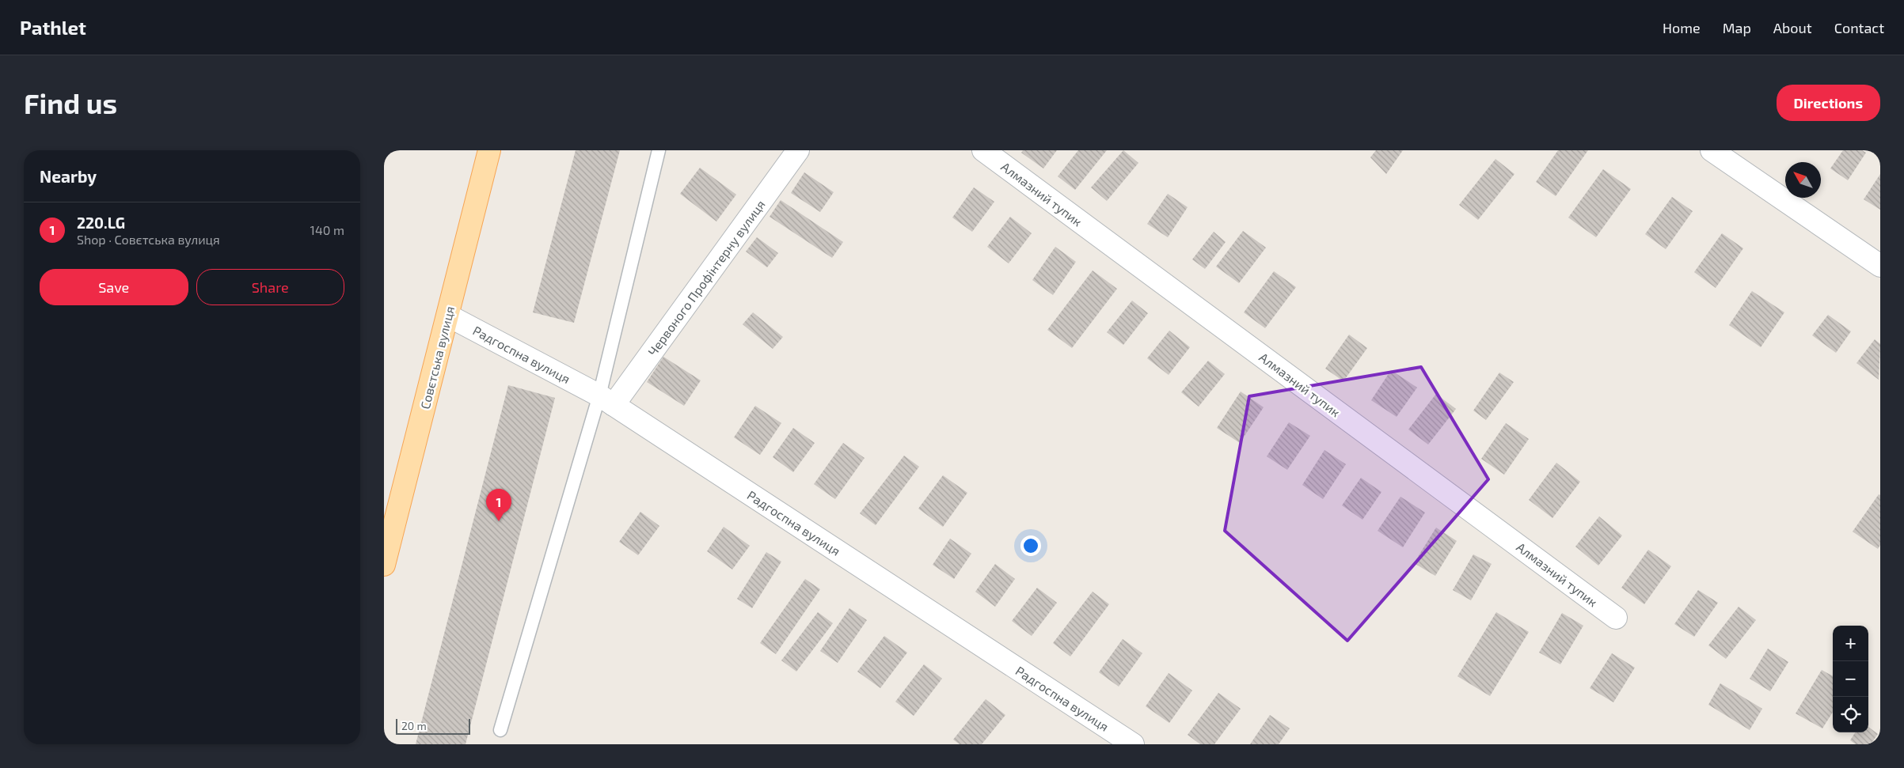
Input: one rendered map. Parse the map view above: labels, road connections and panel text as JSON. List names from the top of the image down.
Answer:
{
  "streets": {
    "main road": ["Совєтська вулиця"],
    "street": ["Алмазний тупик", "Червоного Профінтерну вулиця", "Радгоспна вулиця"]
  },
  "crossings": [
    ["Червоного Профінтерну вулиця", "Радгоспна вулиця"],
    ["Радгоспна вулиця", "Совєтська вулиця"]
  ],
  "scale_bar": "20 m",
  "north": "top left",
  "page": {
    "header": "Pathlet",
    "nav": [
      "Home",
      "Map",
      "About",
      "Contact"
    ],
    "buttons": [
      "Directions",
      ["Save", "Share"]
    ],
    "title": "Find us",
    "heading": "Nearby",
    "list": [
      {
        "mark": "1",
        "name": "220.LG",
        "note": "Shop · Совєтська вулиця",
        "value": "140 m"
      }
    ],
    "pins": "1",
    "map_buttons": ["+", "−"],
    "scale": "20 m"
  }
}
